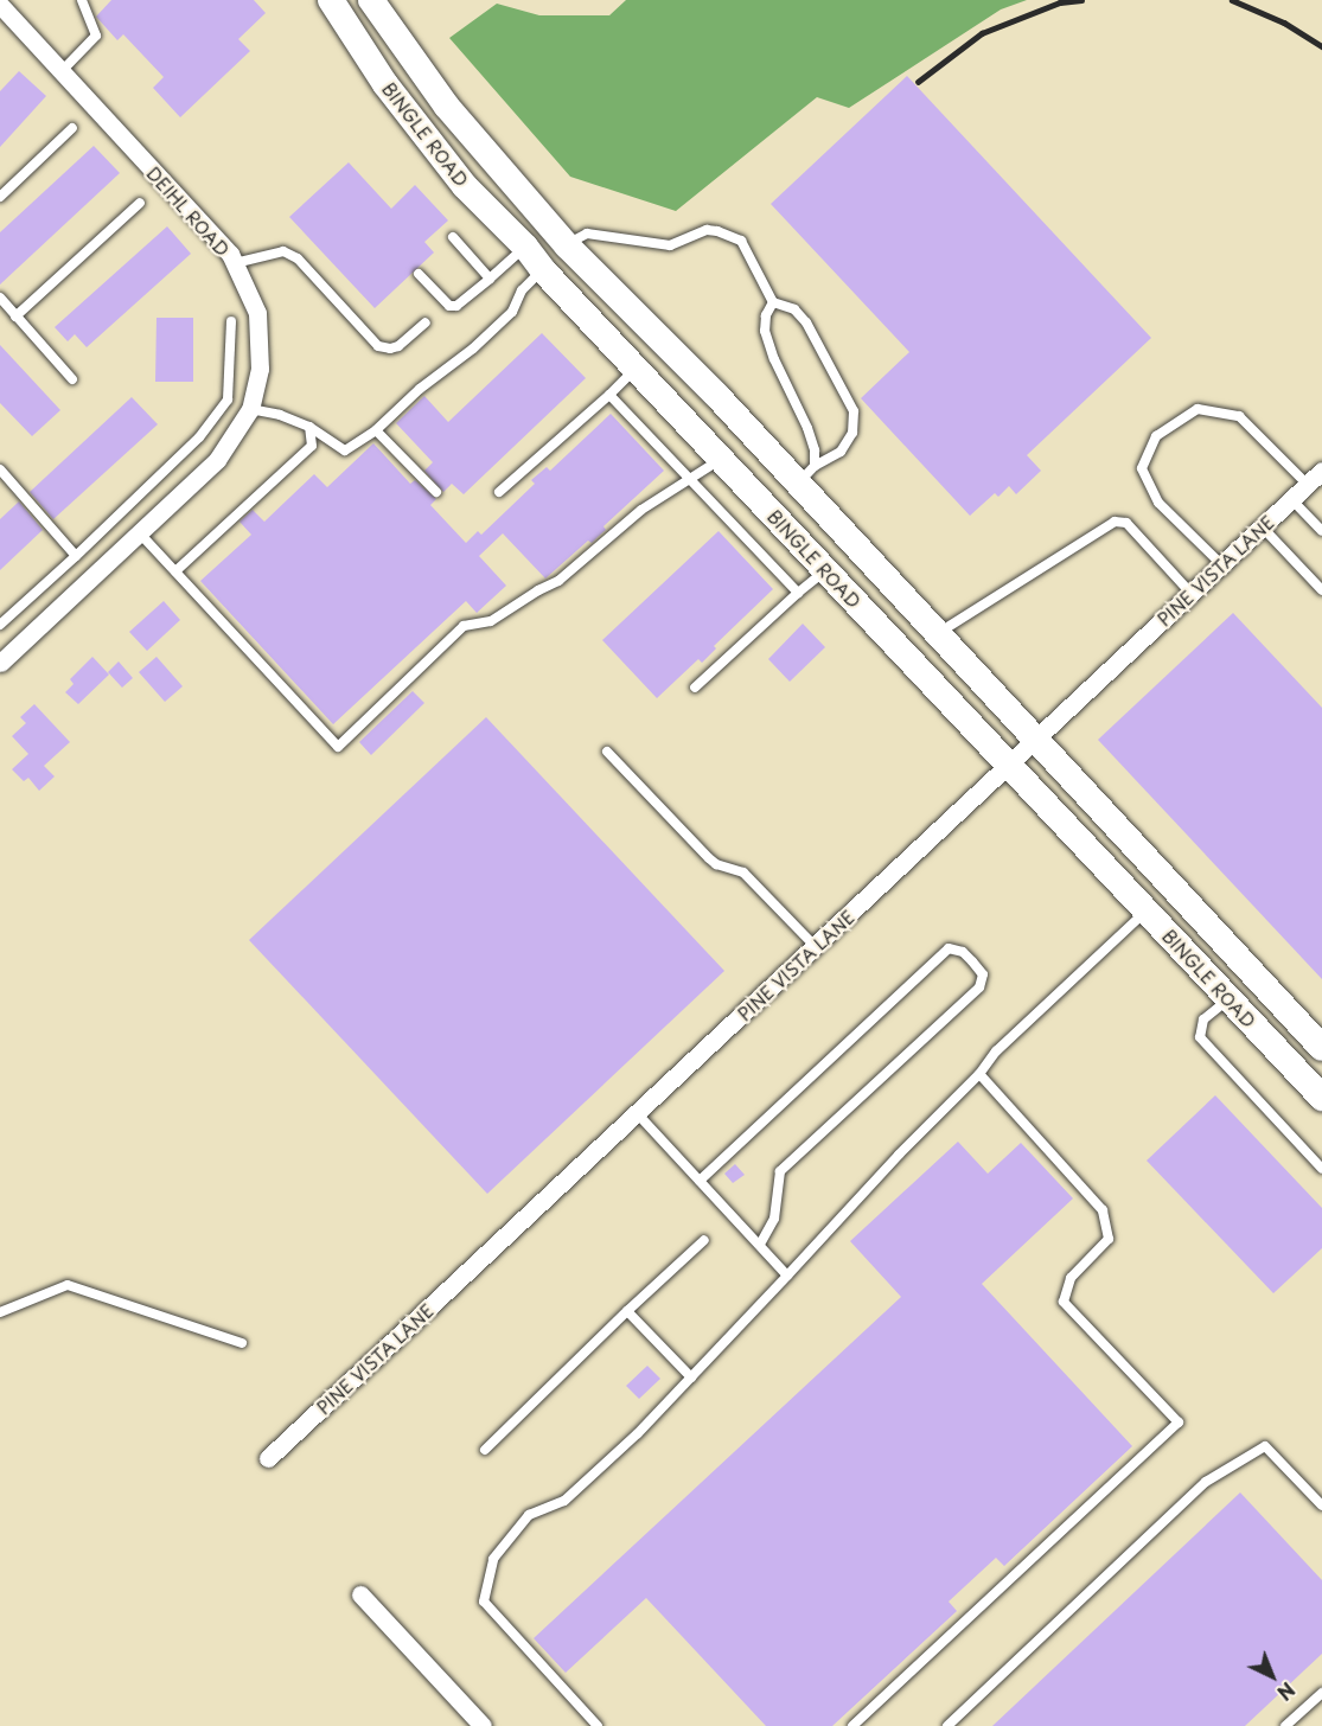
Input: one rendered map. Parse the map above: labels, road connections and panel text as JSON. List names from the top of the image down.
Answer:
{
  "streets": {
    "main road": ["BINGLE ROAD"],
    "street": ["DEIHL ROAD", "PINE VISTA LANE"]
  },
  "crossings": [
    ["BINGLE ROAD", "PINE VISTA LANE"]
  ],
  "north": "bottom right"
}
